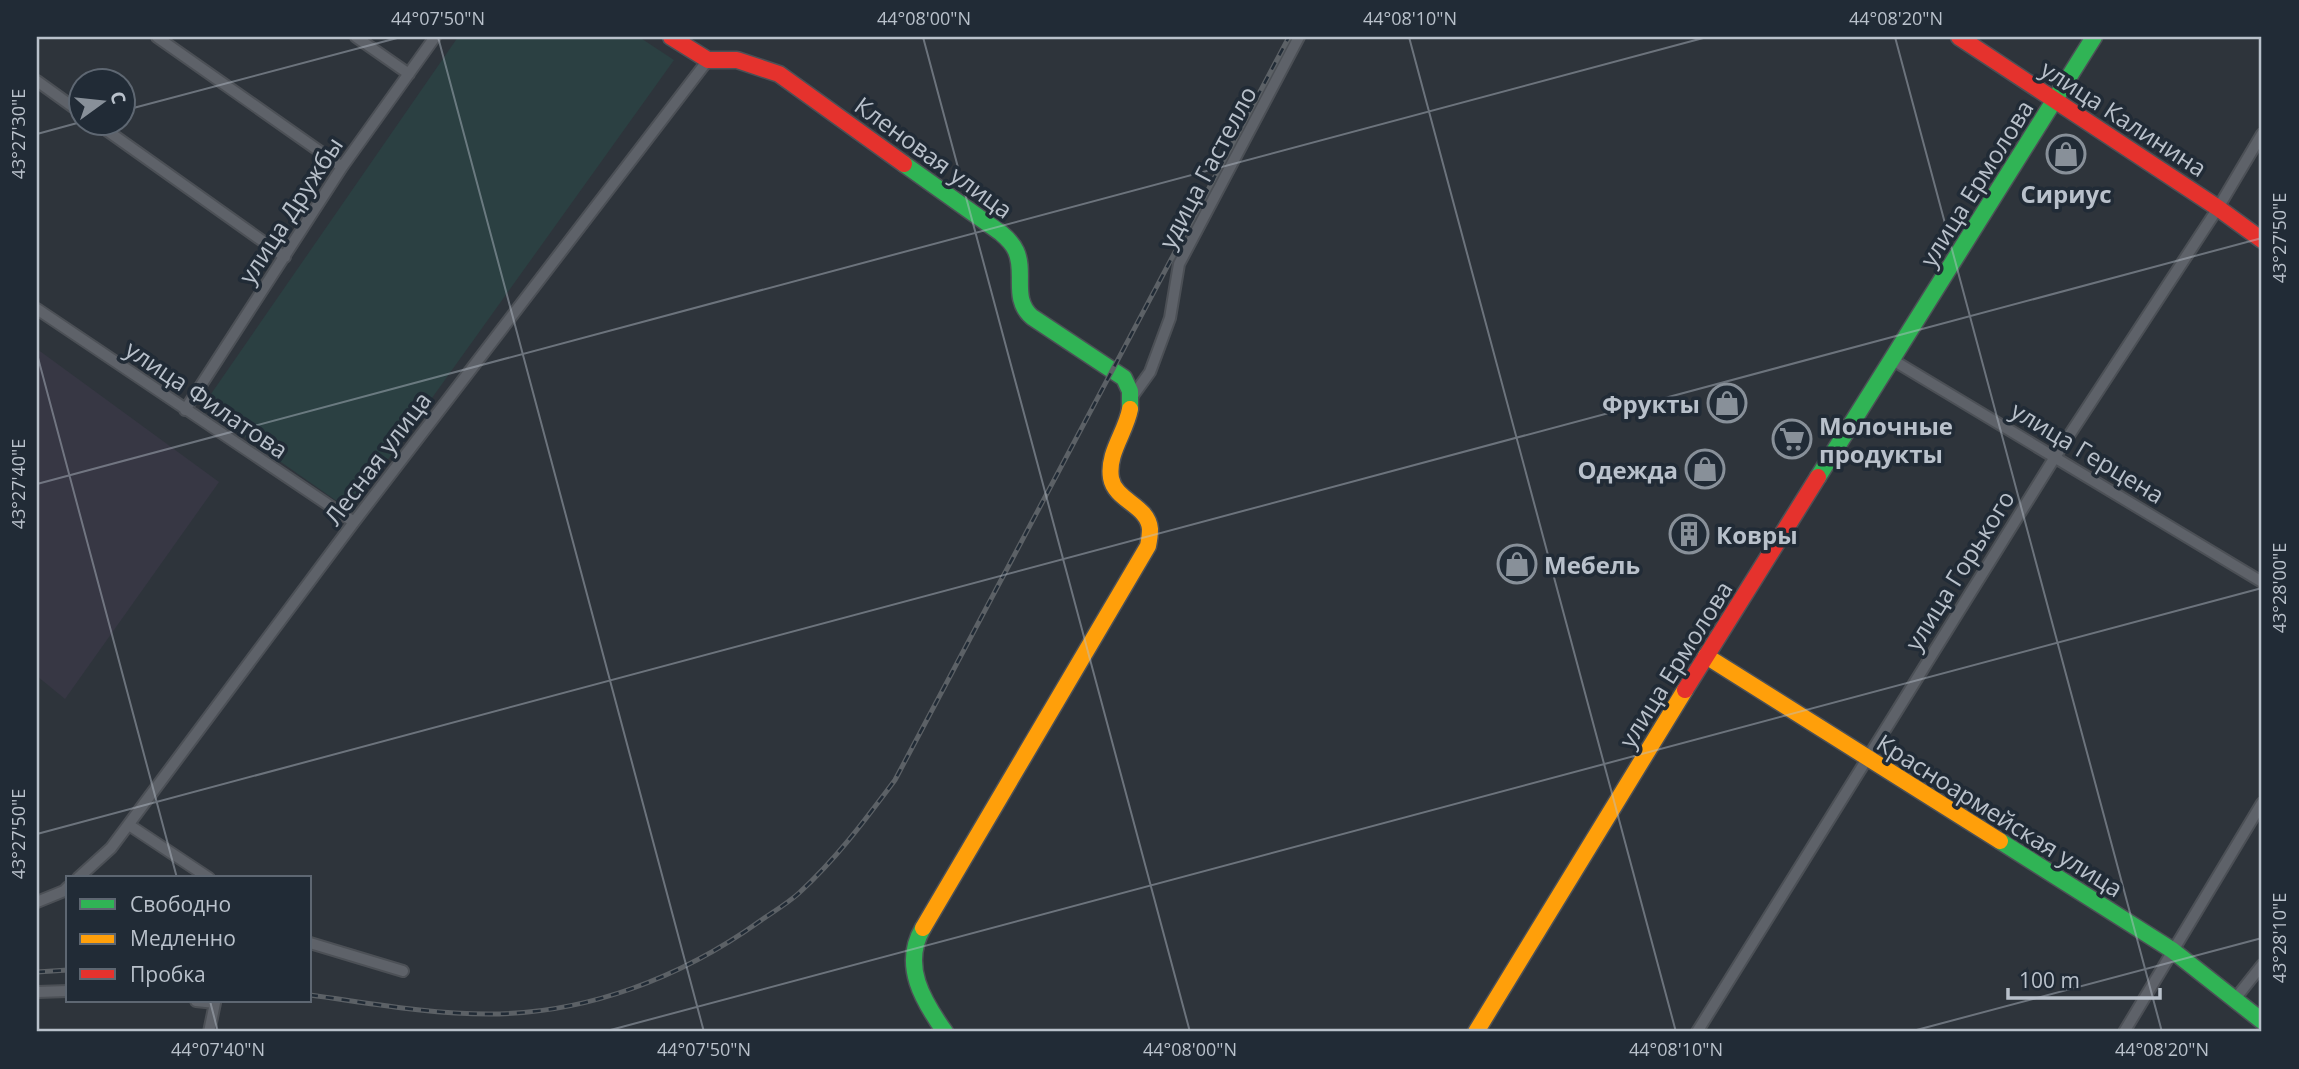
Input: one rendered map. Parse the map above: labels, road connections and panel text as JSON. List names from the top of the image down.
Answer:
{
  "streets": {
    "street": [
      "улица Калинина",
      "Кленовая улица",
      "удица Гастелло",
      "улица Ермолова",
      "улица Дружбы",
      "улица Филатова",
      "улица Герцена",
      "Лесная улица",
      "улица Горького",
      "Красноармейская улица"
    ]
  },
  "crossings": [
    ["улица Калинина", "улица Ермолова"],
    ["улица Калинина", "улица Горького"],
    ["Кленовая улица", "удица Гастелло"],
    ["Кленовая улица", "Лесная улица"],
    ["улица Ермолова", "улица Герцена"],
    ["улица Ермолова", "Красноармейская улица"],
    ["улица Дружбы", "улица Филатова"],
    ["улица Филатова", "Лесная улица"],
    ["улица Герцена", "улица Горького"],
    ["улица Горького", "Красноармейская улица"]
  ],
  "places": {
    "shop": [
      "Сириус",
      "Фрукты",
      "Одежда",
      "Мебель"
    ],
    "supermarket": ["Молочные продукты"],
    "building": ["Ковры"]
  },
  "legend": ["Свободно", "Медленно", "Пробка"],
  "scale_bar": "100 m",
  "north": "right",
  "coordinates": [
    "44°07'50\"N",
    "44°08'00\"N",
    "44°08'10\"N",
    "44°08'20\"N",
    "43°27'30\"E",
    "43°27'50\"E",
    "43°27'40\"E",
    "43°28'00\"E",
    "43°28'10\"E",
    "44°07'40\"N"
  ]
}
